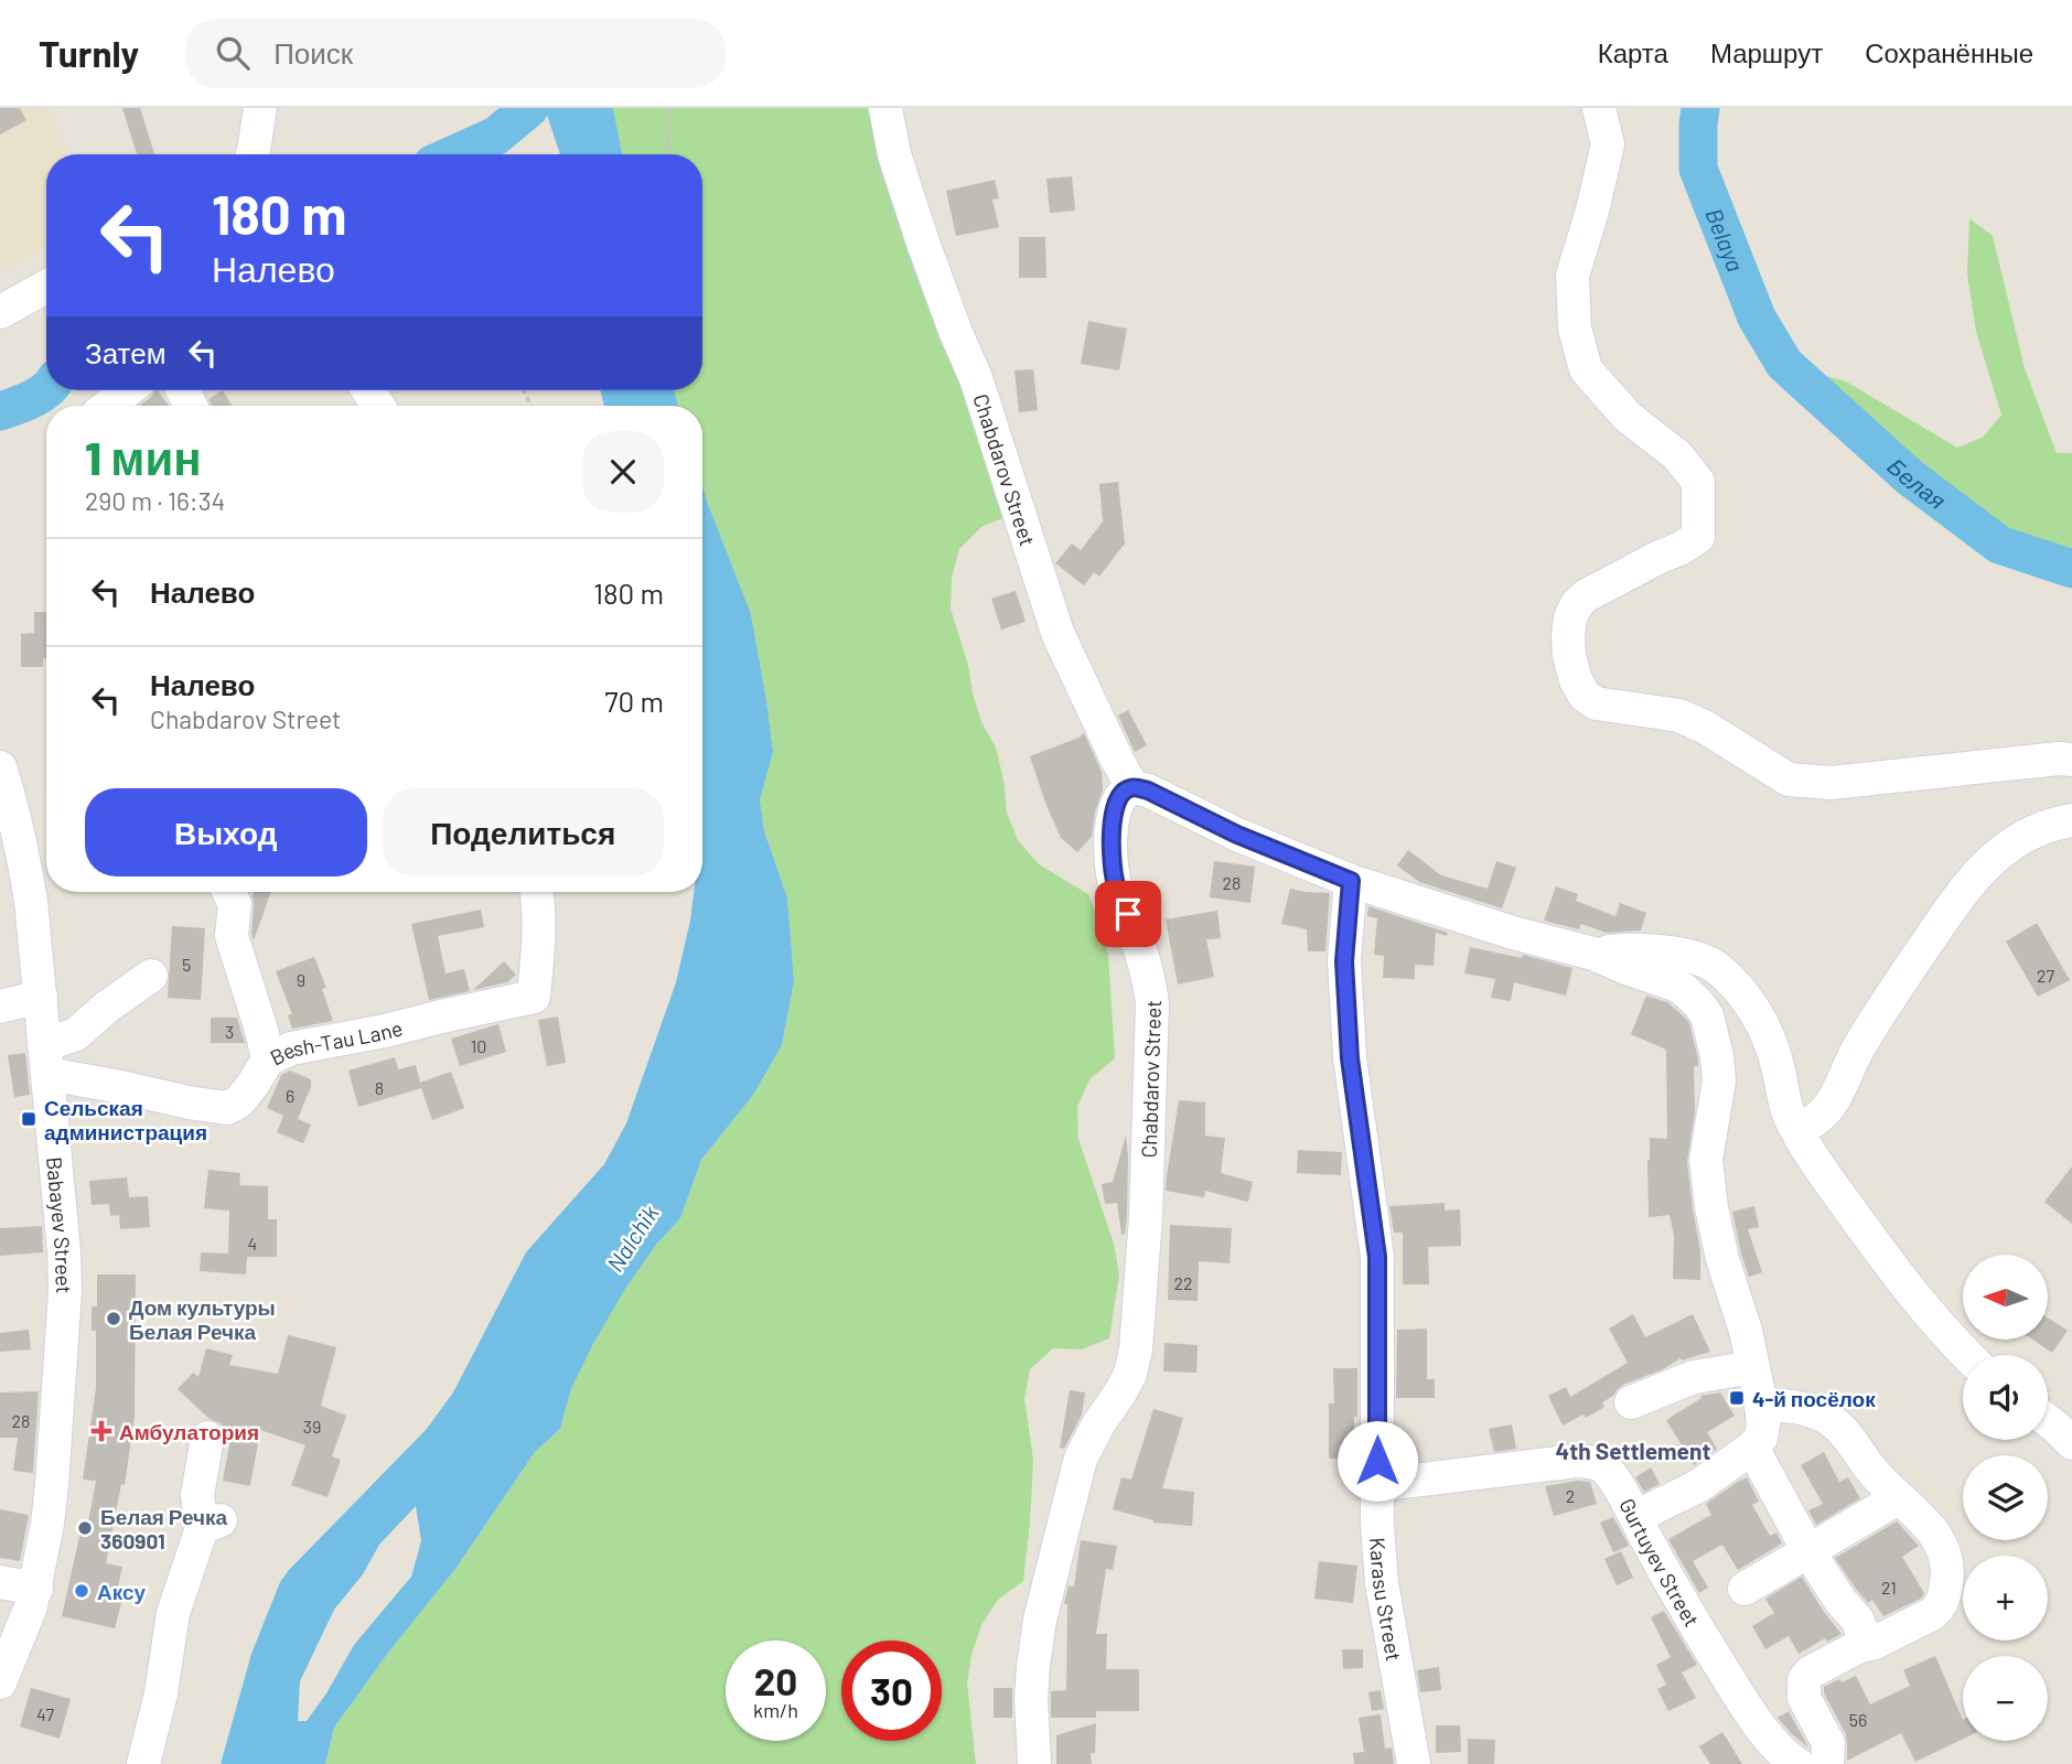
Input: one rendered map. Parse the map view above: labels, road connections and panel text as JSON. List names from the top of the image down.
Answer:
{
  "streets": {
    "street": [
      "Chabdarov Street",
      "Besh-Tau Lane",
      "Babayev Street",
      "Gurtuyev Street",
      "Karasu Street"
    ]
  },
  "crossings": [
    ["Besh-Tau Lane", "Babayev Street"],
    ["Gurtuyev Street", "Karasu Street"]
  ],
  "districts": ["4th Settlement"],
  "water": ["Belaya", "Белая", "Nalchik"],
  "places": {
    "transit": ["Сельская администрация", "4-й посёлок"],
    "other": ["Дом культуры Белая Речка", "Белая Речка 360901", "Аксу"],
    "health": ["Амбулатория"]
  },
  "house_numbers": [
    "28",
    "5",
    "27",
    "9",
    "3",
    "10",
    "8",
    "6",
    "4",
    "22",
    "28",
    "39",
    "2",
    "21",
    "47",
    "56"
  ],
  "north": "left",
  "page": {
    "header": "Turnly",
    "search": "Поиск",
    "nav": ["Карта", "Маршрут", "Сохранённые"],
    "turn": ["180 m", "Налево"],
    "then": "Затем",
    "heading": ["1 мин", "290 m · 16:34"],
    "list": [
      {
        "name": "Налево",
        "value": "180 m"
      },
      {
        "name": "Налево",
        "note": "Chabdarov Street",
        "value": "70 m"
      }
    ],
    "buttons": ["Выход", "Поделиться"],
    "map_buttons": ["+", "−"],
    "speed": "20 km/h",
    "limit": "30"
  }
}
